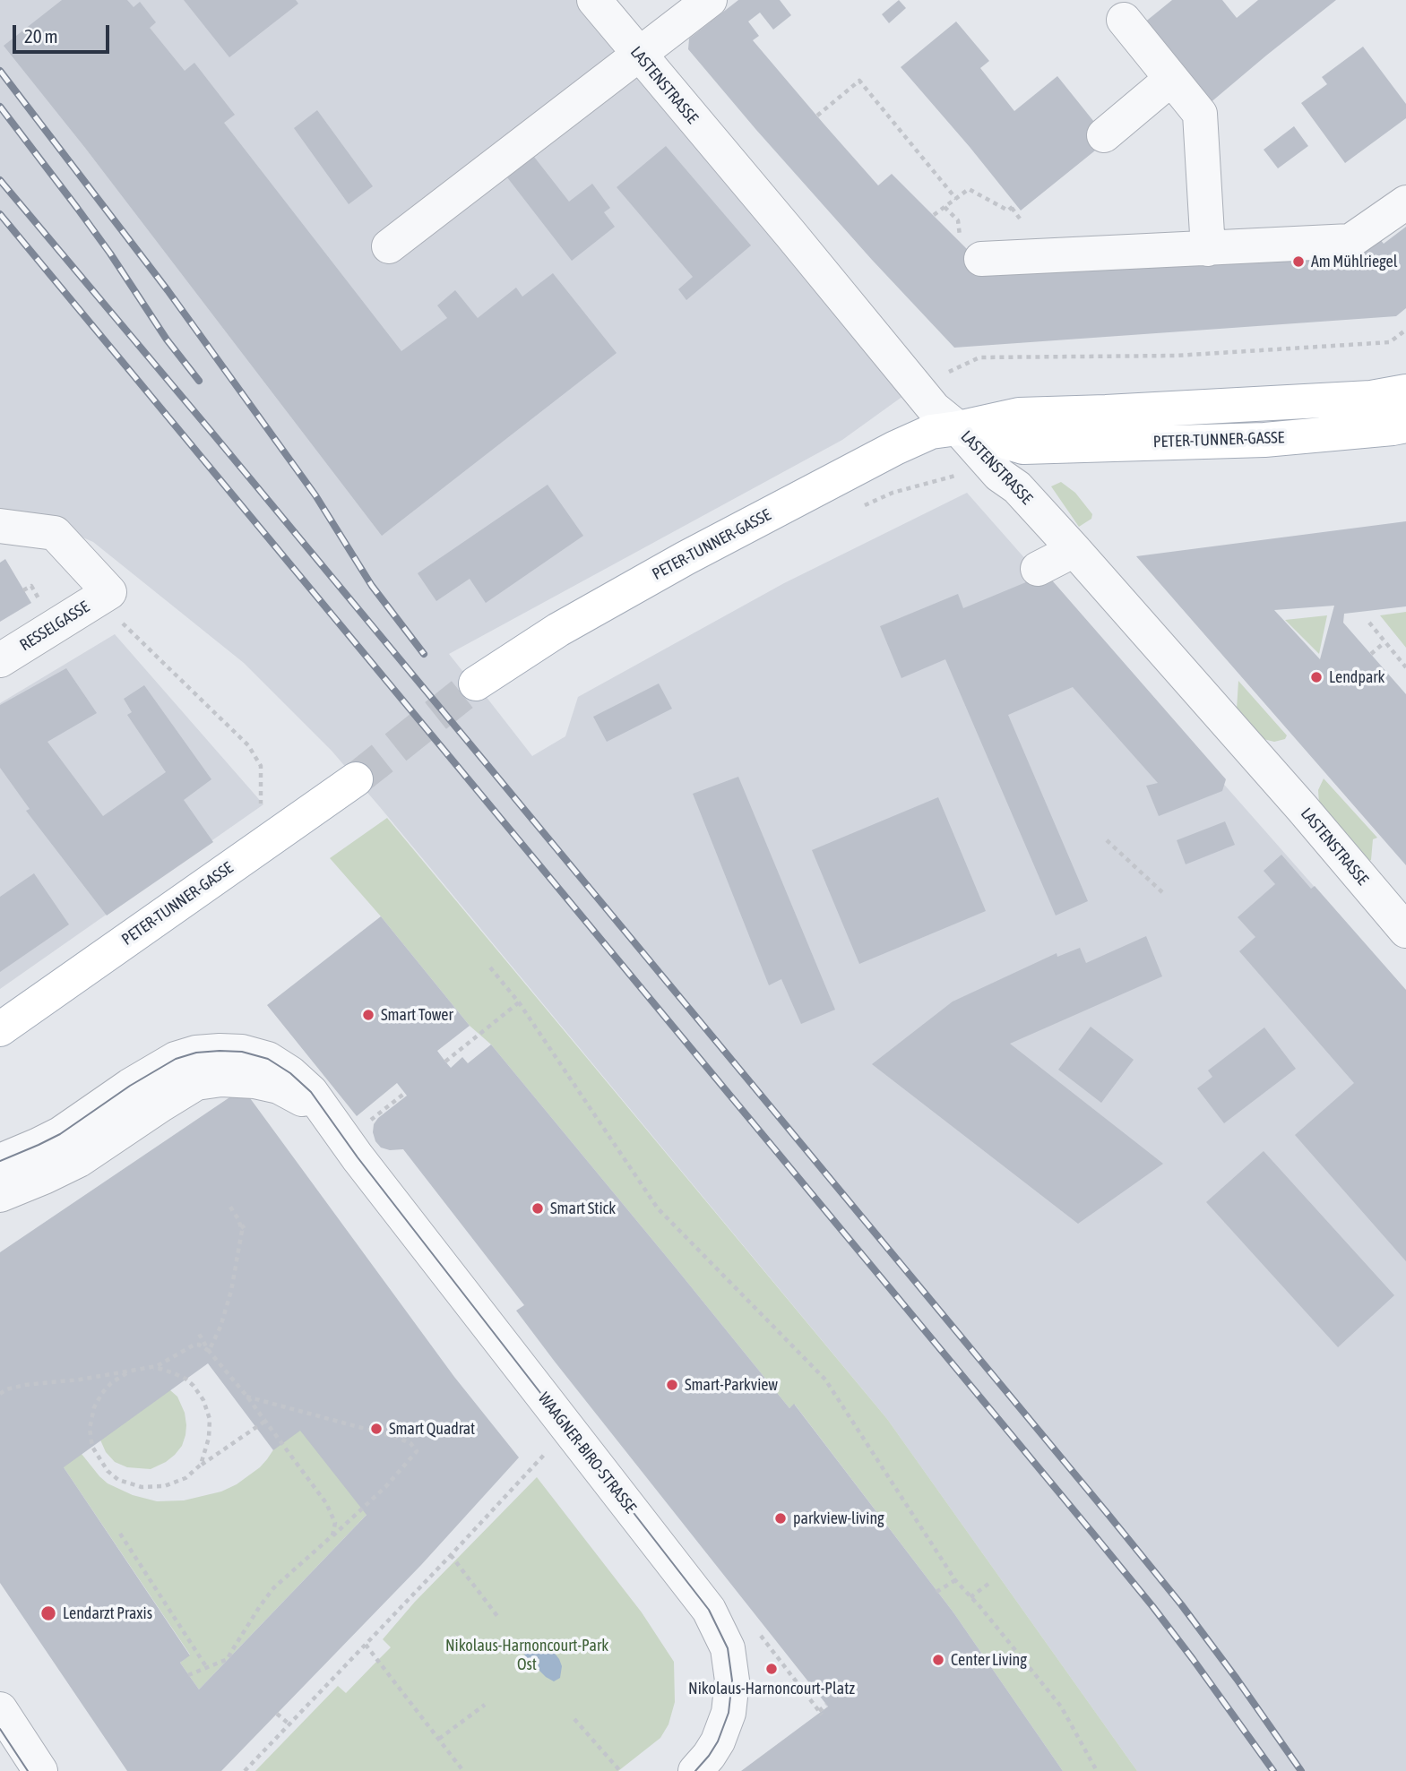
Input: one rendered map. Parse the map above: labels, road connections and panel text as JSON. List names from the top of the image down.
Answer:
{
  "streets": {
    "main road": ["PETER-TUNNER-GASSE"],
    "street": ["LASTENSTRASSE", "RESSELGASSE", "WAAGNER-BIRO-STRASSE"]
  },
  "crossings": [
    ["LASTENSTRASSE", "PETER-TUNNER-GASSE"]
  ],
  "parks": ["Nikolaus-Harnoncourt-Park Ost"],
  "places": [
    "Am Mühlriegel",
    "Lendpark",
    "Smart Tower",
    "Smart Stick",
    "Smart-Parkview",
    "Smart Quadrat",
    "parkview-living",
    "Lendarzt Praxis",
    "Center Living",
    "Nikolaus-Harnoncourt-Platz"
  ],
  "scale_bar": "20 m"
}
